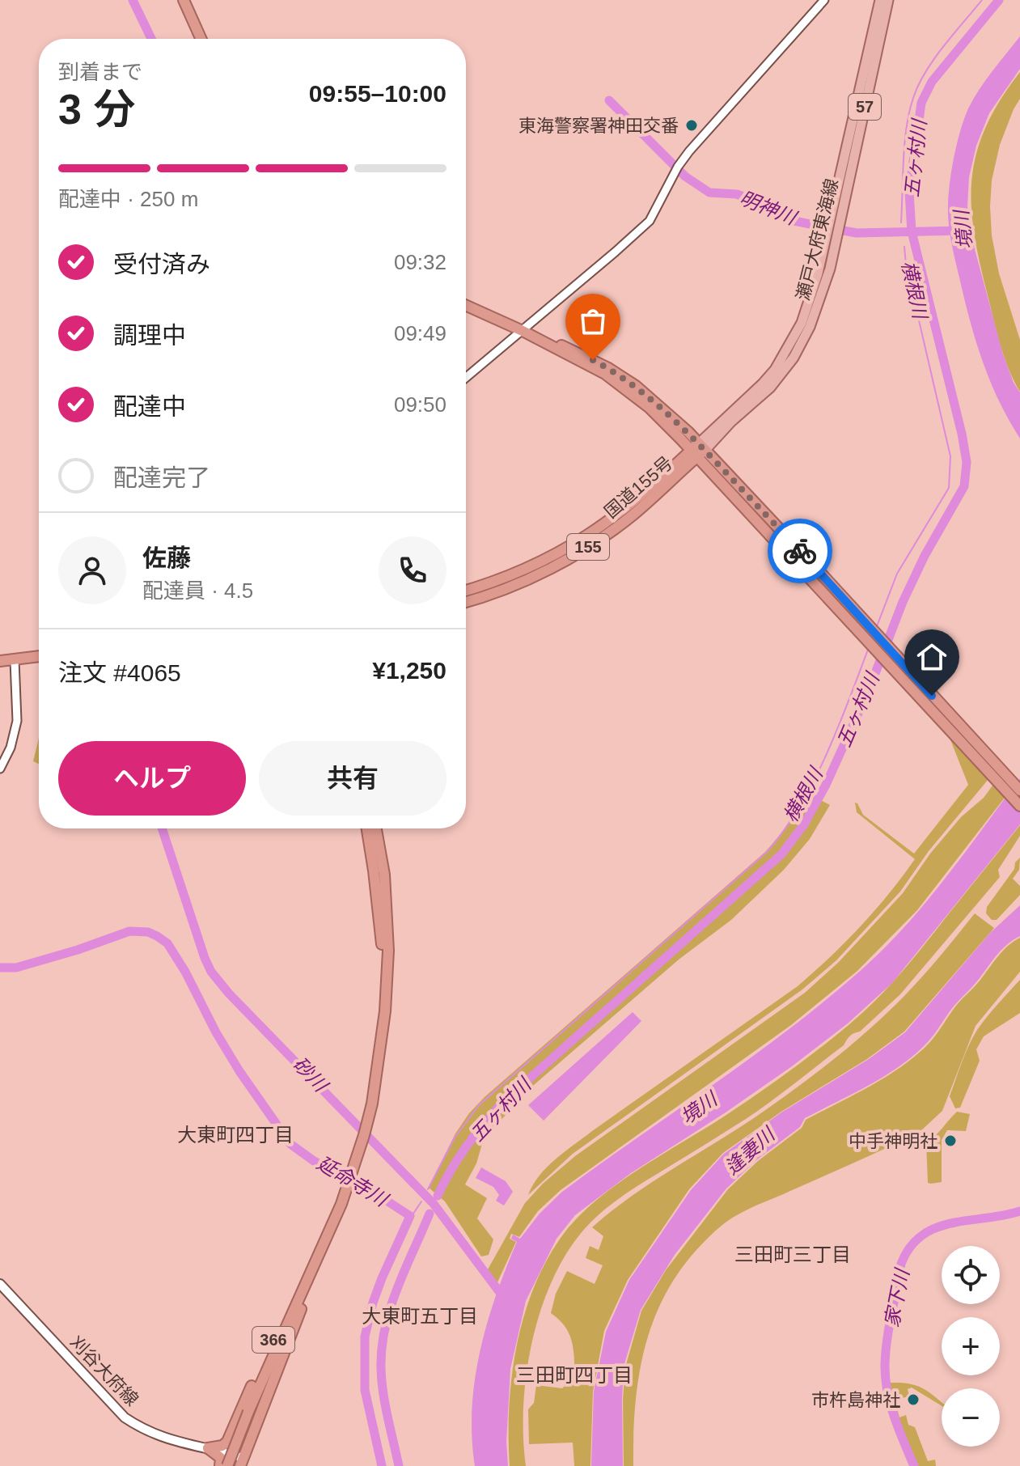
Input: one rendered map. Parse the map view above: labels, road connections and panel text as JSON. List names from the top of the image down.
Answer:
{
  "streets": {
    "highway": ["国道155号", "155", "366"],
    "main road": ["57", "瀬戸大府東海線", "刈谷大府線"]
  },
  "crossings": [
    ["瀬戸大府東海線", "国道155号"],
    ["366", "刈谷大府線"]
  ],
  "districts": [
    "大東町四丁目",
    "三田町三丁目",
    "大東町五丁目",
    "三田町四丁目"
  ],
  "water": [
    "五ヶ村川",
    "明神川",
    "境川",
    "横根川",
    "砂川",
    "逢妻川",
    "延命寺川",
    "家下川"
  ],
  "places": ["東海警察署神田交番", "中手神明社", "市杵島神社"],
  "page": {
    "heading": ["3 分", "到着まで", "09:55–10:00"],
    "panel": [
      "佐藤",
      "配達員 · 4.5",
      "注文 #4065",
      "¥1,250"
    ],
    "bar": "配達中 · 250 m",
    "list": [
      ["受付済み", "09:32"],
      ["調理中", "09:49"],
      ["配達中", "09:50"],
      "配達完了"
    ],
    "buttons": ["ヘルプ", "共有"],
    "map_buttons": ["+", "−"]
  }
}
